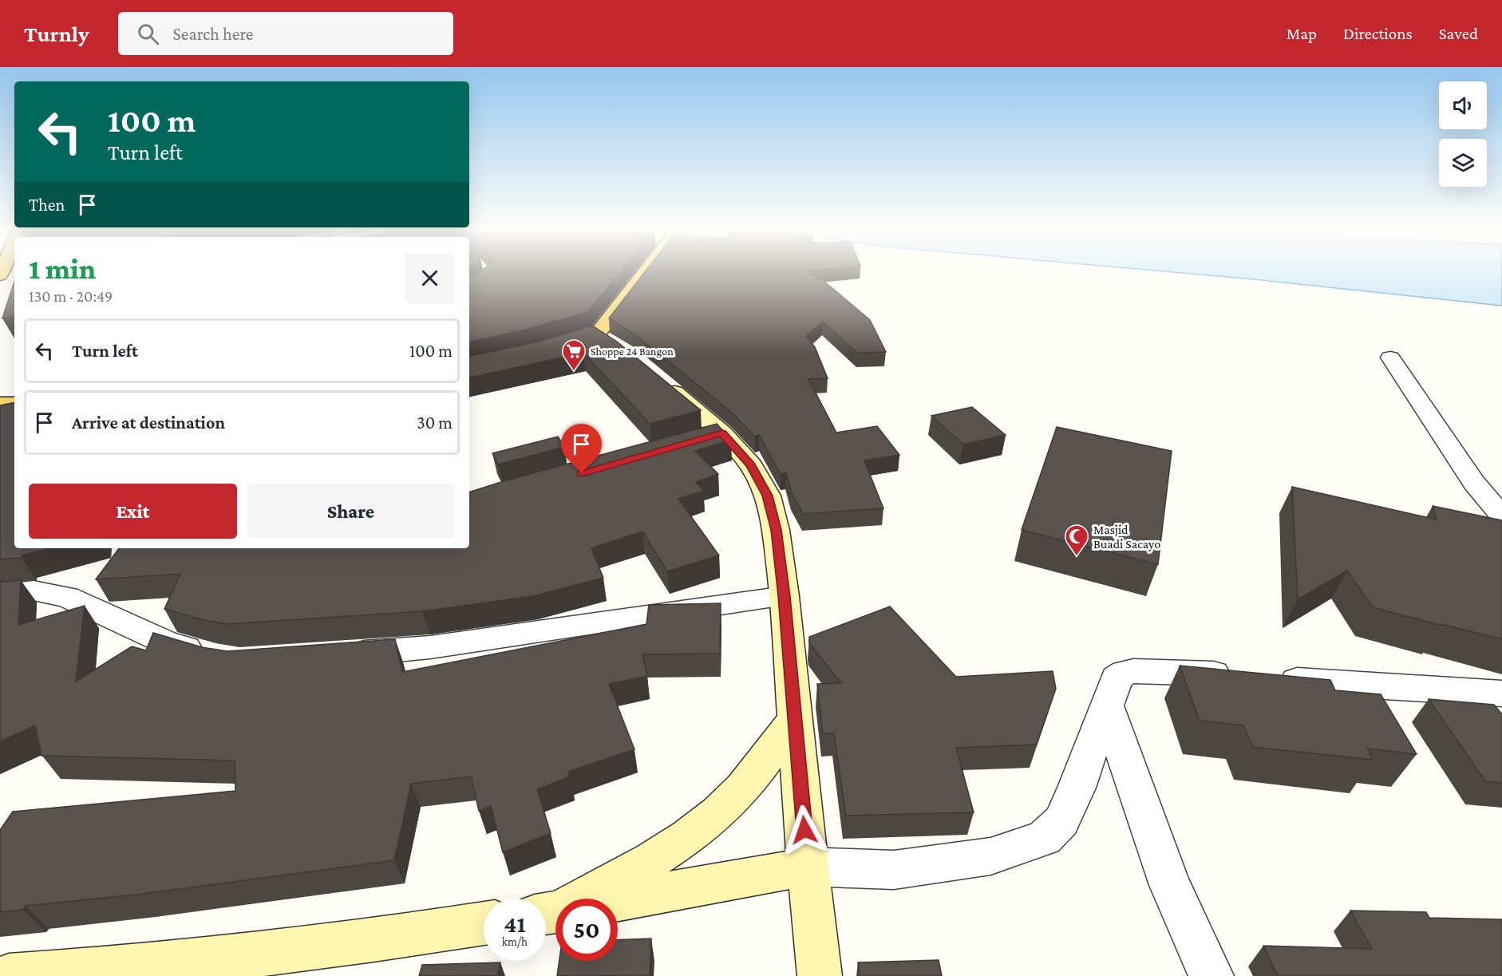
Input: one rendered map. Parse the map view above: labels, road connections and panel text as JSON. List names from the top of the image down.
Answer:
{
  "places": {
    "supermarket": ["Shoppe 24 Bangon"],
    "mosque": ["Masjid Buadi Sacayo"]
  },
  "page": {
    "header": "Turnly",
    "search": "Search here",
    "nav": ["Map", "Directions", "Saved"],
    "turn": ["100 m", "Turn left"],
    "then": "Then",
    "heading": ["1 min", "130 m · 20:49"],
    "list": [
      {
        "name": "Turn left",
        "value": "100 m"
      },
      {
        "name": "Arrive at destination",
        "value": "30 m"
      }
    ],
    "buttons": ["Exit", "Share"],
    "speed": "41 km/h",
    "limit": "50"
  }
}
